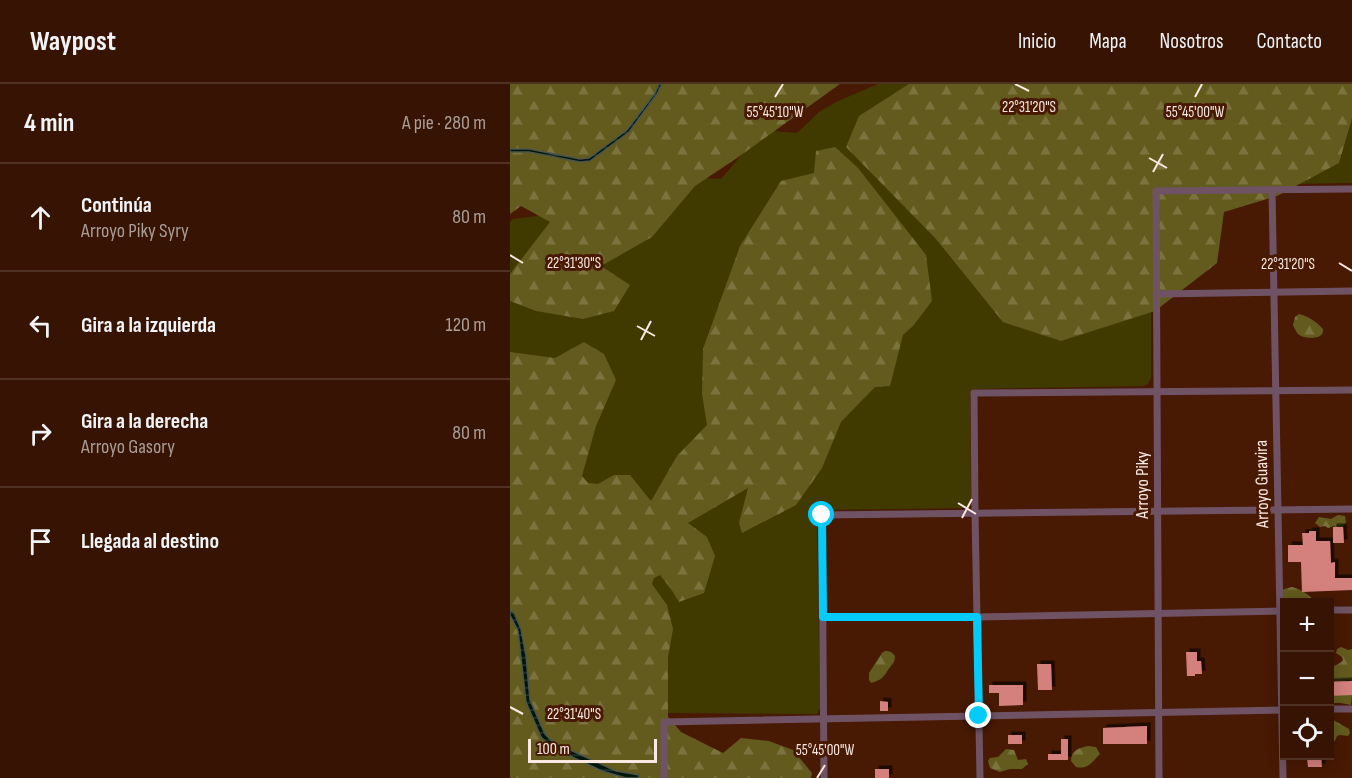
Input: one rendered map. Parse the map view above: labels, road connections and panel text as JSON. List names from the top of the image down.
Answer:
{
  "streets": {
    "street": ["Arroyo Guavira", "Arroyo Piky"]
  },
  "crossings": [
    ["Arroyo Guavira", "Arroyo Piky"]
  ],
  "scale_bar": "100 m",
  "page": {
    "header": "Waypost",
    "nav": [
      "Inicio",
      "Mapa",
      "Nosotros",
      "Contacto"
    ],
    "heading": ["4 min", "A pie · 280 m"],
    "list": [
      ["Continúa", "Arroyo Piky Syry", "80 m"],
      ["Gira a la izquierda", "120 m"],
      ["Gira a la derecha", "Arroyo Gasory", "80 m"],
      "Llegada al destino"
    ],
    "map_buttons": ["+", "−"],
    "scale": "100 m"
  },
  "coordinates": [
    "22°31'20\"S",
    "55°45'10\"W",
    "55°45'00\"W",
    "22°31'30\"S",
    "22°31'40\"S"
  ]
}
